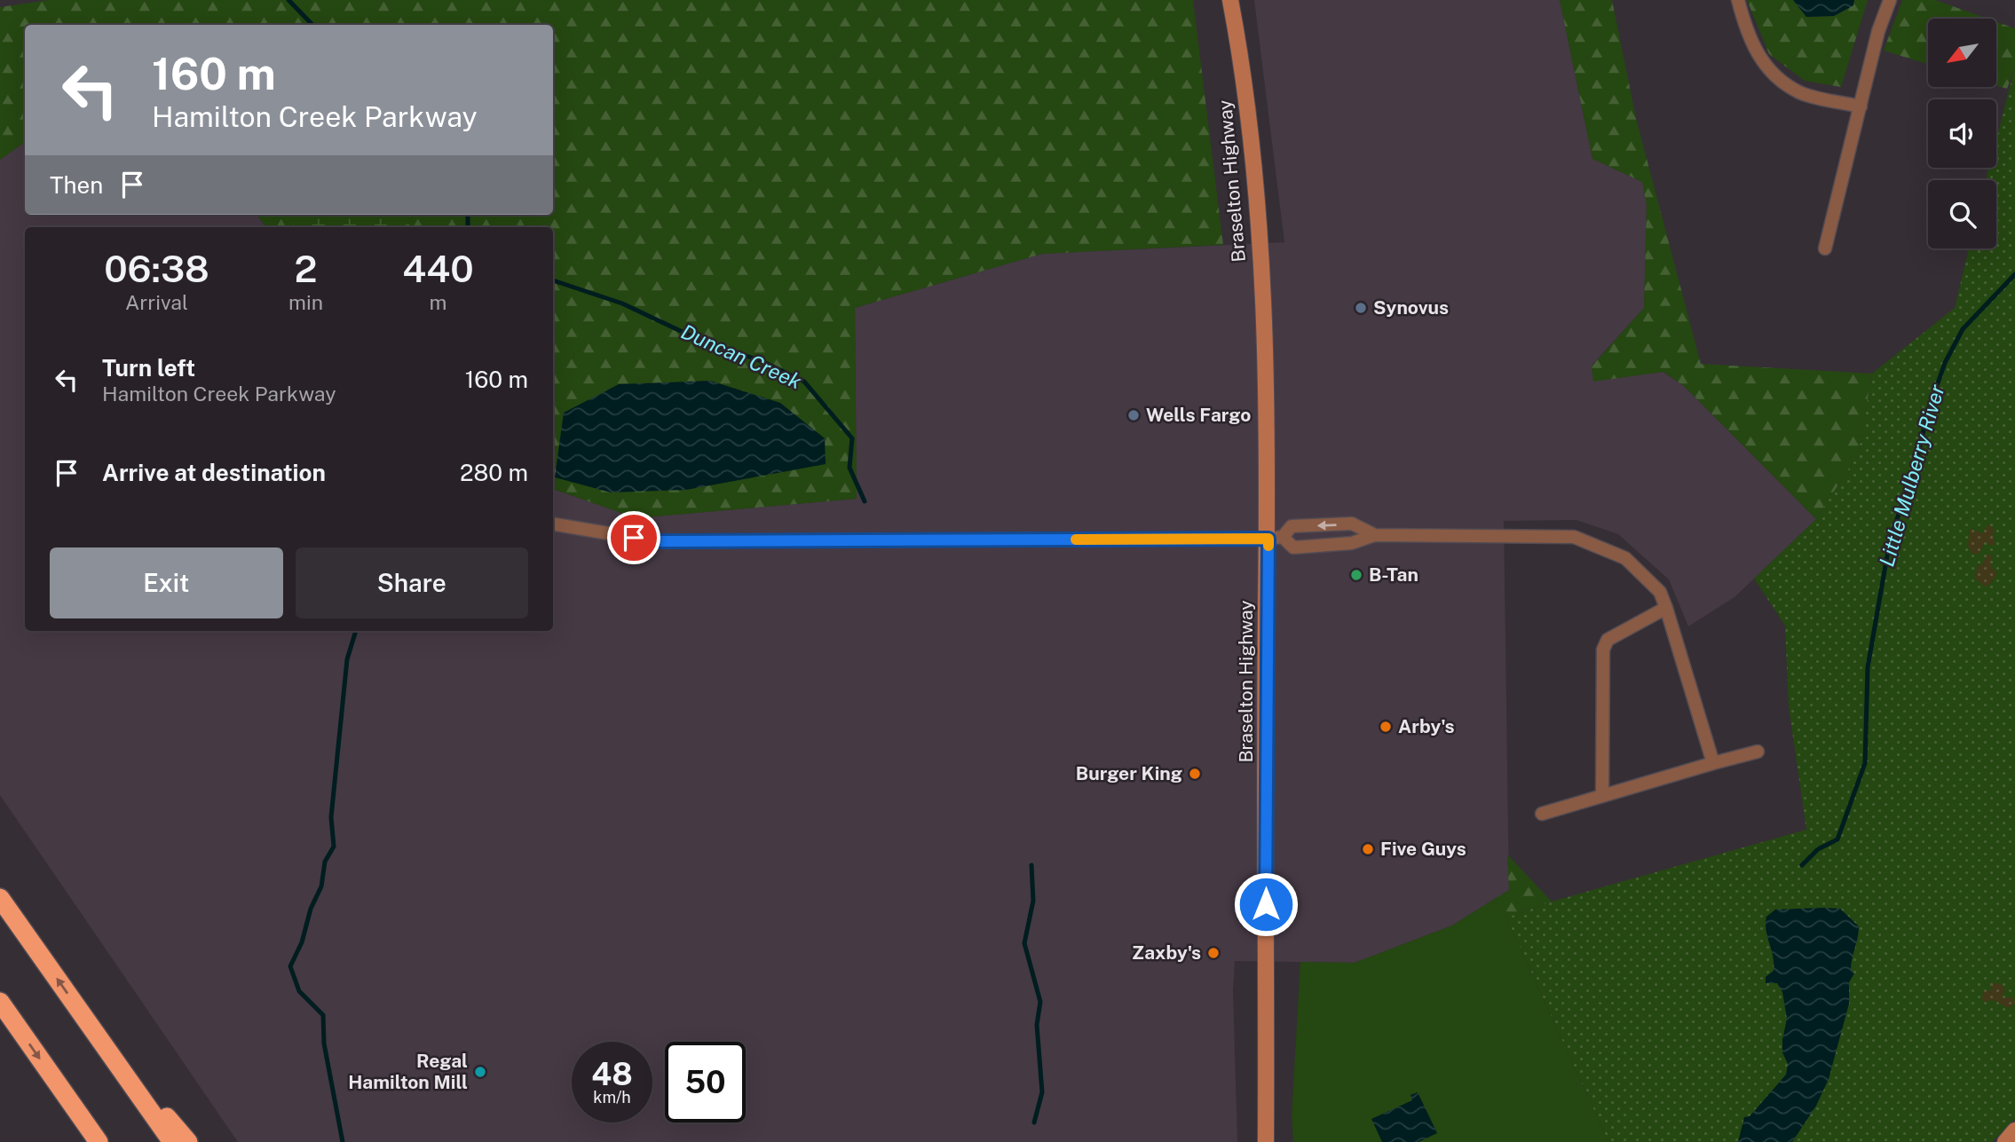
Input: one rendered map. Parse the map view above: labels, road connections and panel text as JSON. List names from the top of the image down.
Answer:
{
  "streets": {
    "main road": ["Braselton Highway"]
  },
  "water": ["Duncan Creek", "Little Mulberry River"],
  "places": [
    "Synovus",
    "Wells Fargo",
    "B-Tan",
    "Arby's",
    "Burger King",
    "Five Guys",
    "Zaxby's",
    "Regal Hamilton Mill"
  ],
  "north": "bottom left",
  "page": {
    "turn": ["160 m", "Hamilton Creek Parkway"],
    "then": "Then",
    "eta": [
      "06:38",
      "Arrival",
      "2",
      "min",
      "440",
      "m"
    ],
    "list": [
      {
        "name": "Turn left",
        "note": "Hamilton Creek Parkway",
        "value": "160 m"
      },
      {
        "name": "Arrive at destination",
        "value": "280 m"
      }
    ],
    "buttons": ["Exit", "Share"],
    "speed": "48 km/h",
    "limit": "50"
  }
}
